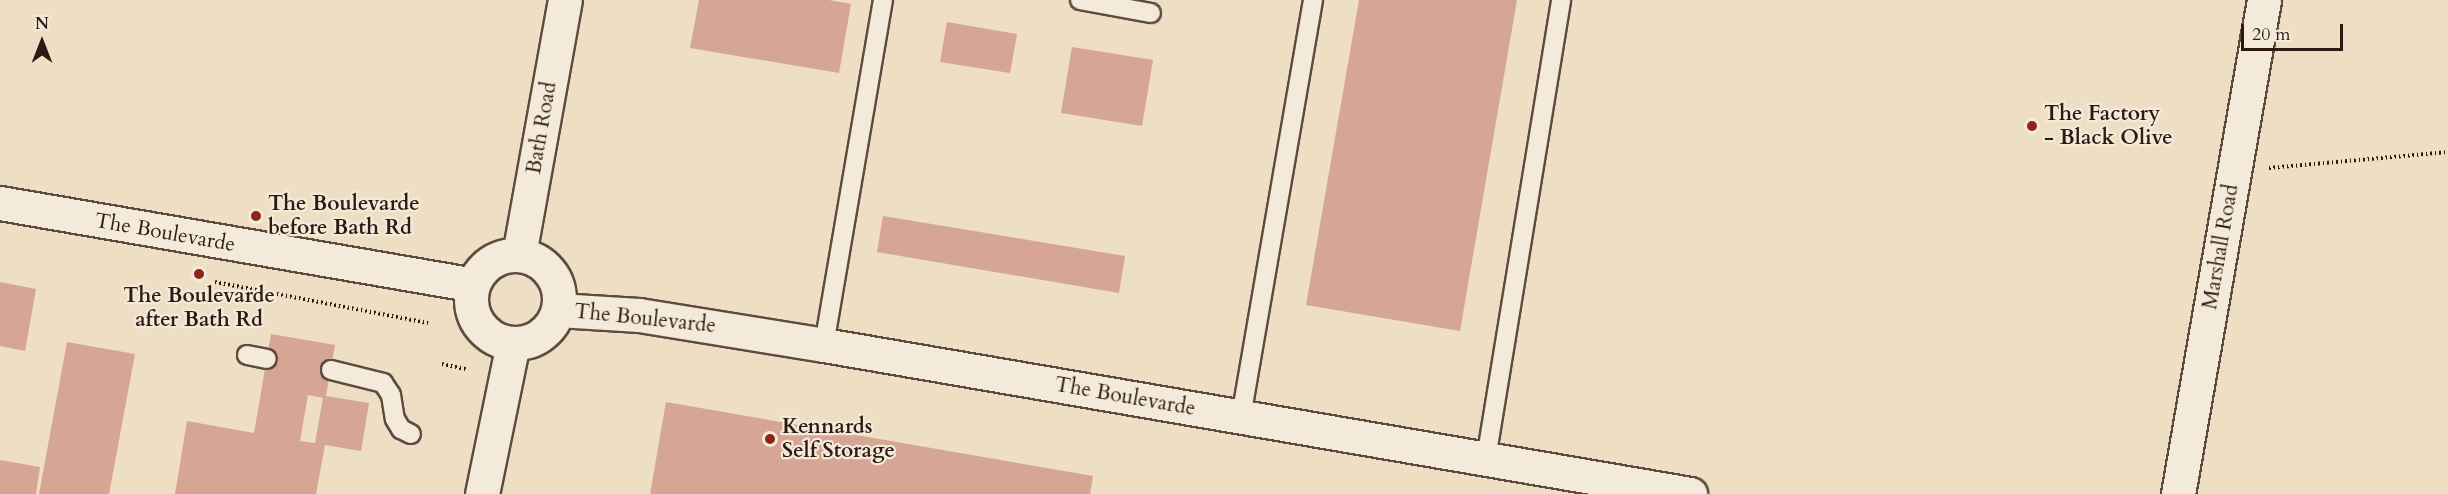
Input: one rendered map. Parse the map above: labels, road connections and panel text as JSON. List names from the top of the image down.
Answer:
{
  "streets": {
    "street": ["Bath Road", "The Boulevarde", "Marshall Road"]
  },
  "crossings": [
    ["Bath Road", "The Boulevarde"]
  ],
  "places": [
    "The Factory - Black Olive",
    "The Boulevarde before Bath Rd",
    "The Boulevarde after Bath Rd",
    "Kennards Self Storage"
  ],
  "scale_bar": "20 m",
  "north": "top"
}
